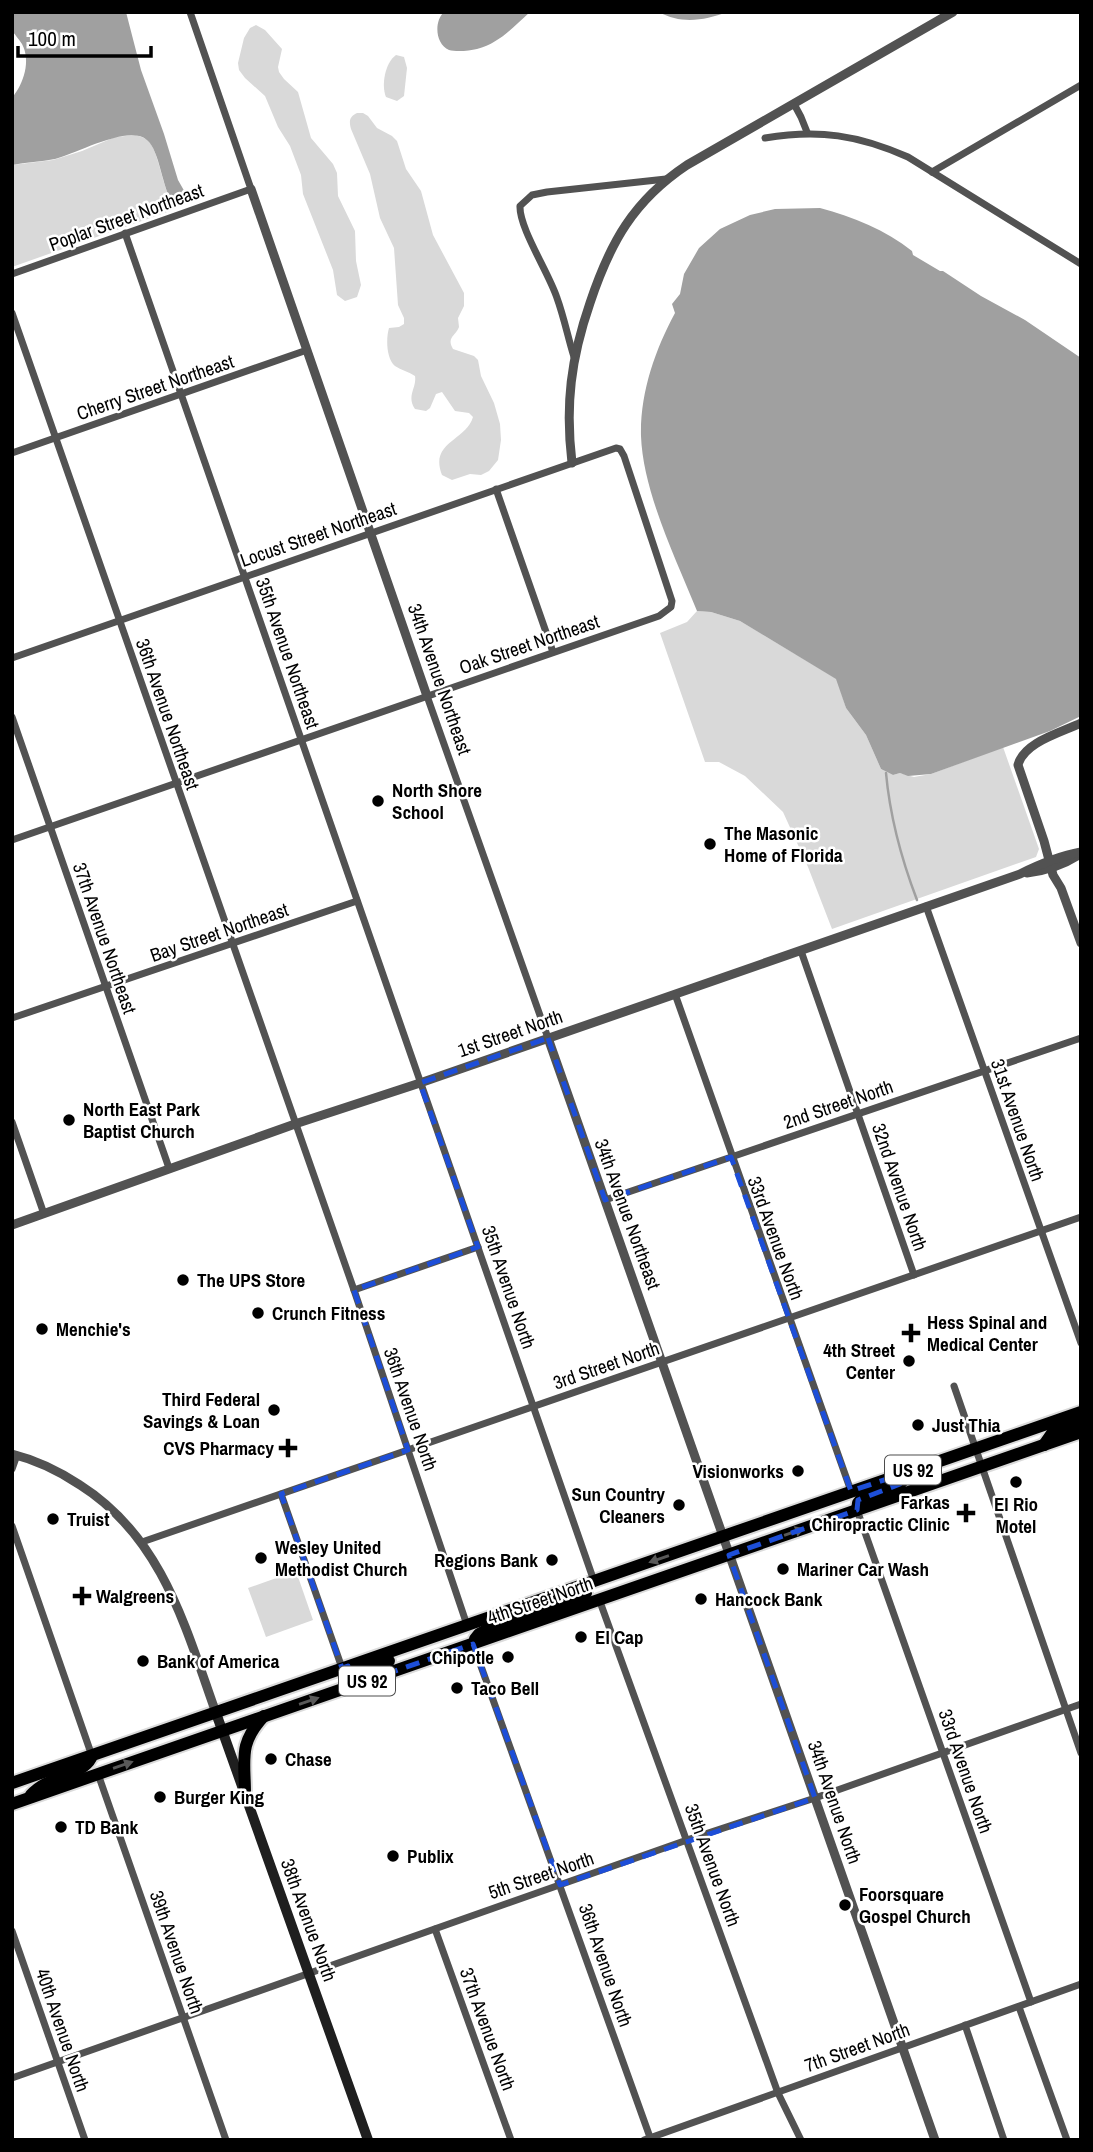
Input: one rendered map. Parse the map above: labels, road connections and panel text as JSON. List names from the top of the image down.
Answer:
{
  "streets": {
    "main road": ["US 92", "4th Street North", "38th Avenue North"],
    "street": [
      "Poplar Street Northeast",
      "Cherry Street Northeast",
      "Locust Street Northeast",
      "Oak Street Northeast",
      "35th Avenue Northeast",
      "34th Avenue Northeast",
      "36th Avenue Northeast",
      "Bay Street Northeast",
      "37th Avenue Northeast",
      "1st Street North",
      "2nd Street North",
      "31st Avenue North",
      "32nd Avenue North",
      "33rd Avenue North",
      "35th Avenue North",
      "3rd Street North",
      "36th Avenue North",
      "34th Avenue North",
      "5th Street North",
      "39th Avenue North",
      "37th Avenue North",
      "40th Avenue North",
      "7th Street North"
    ]
  },
  "crossings": [
    ["Poplar Street Northeast", "35th Avenue Northeast"],
    ["Poplar Street Northeast", "34th Avenue Northeast"],
    ["Cherry Street Northeast", "35th Avenue Northeast"],
    ["Cherry Street Northeast", "34th Avenue Northeast"],
    ["Cherry Street Northeast", "36th Avenue Northeast"],
    ["Locust Street Northeast", "Oak Street Northeast"],
    ["Locust Street Northeast", "35th Avenue Northeast"],
    ["Locust Street Northeast", "34th Avenue Northeast"],
    ["Locust Street Northeast", "36th Avenue Northeast"],
    ["Oak Street Northeast", "35th Avenue Northeast"],
    ["Oak Street Northeast", "34th Avenue Northeast"],
    ["Oak Street Northeast", "36th Avenue Northeast"],
    ["Oak Street Northeast", "37th Avenue Northeast"],
    ["35th Avenue Northeast", "Bay Street Northeast"],
    ["35th Avenue Northeast", "1st Street North"],
    ["35th Avenue Northeast", "35th Avenue North"],
    ["34th Avenue Northeast", "1st Street North"],
    ["34th Avenue Northeast", "2nd Street North"],
    ["34th Avenue Northeast", "3rd Street North"],
    ["34th Avenue Northeast", "4th Street North"],
    ["34th Avenue Northeast", "34th Avenue North"],
    ["36th Avenue Northeast", "Bay Street Northeast"],
    ["36th Avenue Northeast", "1st Street North"],
    ["36th Avenue Northeast", "36th Avenue North"],
    ["Bay Street Northeast", "37th Avenue Northeast"],
    ["37th Avenue Northeast", "1st Street North"],
    ["1st Street North", "31st Avenue North"],
    ["1st Street North", "32nd Avenue North"],
    ["1st Street North", "33rd Avenue North"],
    ["1st Street North", "35th Avenue North"],
    ["1st Street North", "36th Avenue North"],
    ["2nd Street North", "31st Avenue North"],
    ["2nd Street North", "32nd Avenue North"],
    ["2nd Street North", "33rd Avenue North"],
    ["31st Avenue North", "3rd Street North"],
    ["32nd Avenue North", "3rd Street North"],
    ["33rd Avenue North", "3rd Street North"],
    ["33rd Avenue North", "4th Street North"],
    ["33rd Avenue North", "5th Street North"],
    ["33rd Avenue North", "7th Street North"],
    ["35th Avenue North", "3rd Street North"],
    ["35th Avenue North", "4th Street North"],
    ["35th Avenue North", "5th Street North"],
    ["35th Avenue North", "7th Street North"],
    ["3rd Street North", "36th Avenue North"],
    ["36th Avenue North", "4th Street North"],
    ["36th Avenue North", "5th Street North"],
    ["36th Avenue North", "7th Street North"],
    ["4th Street North", "34th Avenue North"],
    ["4th Street North", "38th Avenue North"],
    ["4th Street North", "39th Avenue North"],
    ["34th Avenue North", "5th Street North"],
    ["34th Avenue North", "7th Street North"],
    ["5th Street North", "38th Avenue North"],
    ["5th Street North", "39th Avenue North"],
    ["5th Street North", "37th Avenue North"],
    ["5th Street North", "40th Avenue North"]
  ],
  "places": {
    "other": [
      "North Shore School",
      "The Masonic Home of Florida",
      "North East Park Baptist Church",
      "The UPS Store",
      "Crunch Fitness",
      "Menchie's",
      "4th Street Center",
      "Third Federal Savings & Loan",
      "Just Thia",
      "Visionworks",
      "El Rio Motel",
      "Sun Country Cleaners",
      "Truist",
      "Wesley United Methodist Church",
      "Regions Bank",
      "Mariner Car Wash",
      "Hancock Bank",
      "El Cap",
      "Chipotle",
      "Bank of America",
      "Taco Bell",
      "Chase",
      "Burger King",
      "TD Bank",
      "Publix",
      "Foorsquare Gospel Church"
    ],
    "health": [
      "Hess Spinal and Medical Center",
      "CVS Pharmacy",
      "Farkas Chiropractic Clinic",
      "Walgreens"
    ]
  },
  "scale_bar": "100 m"
}
